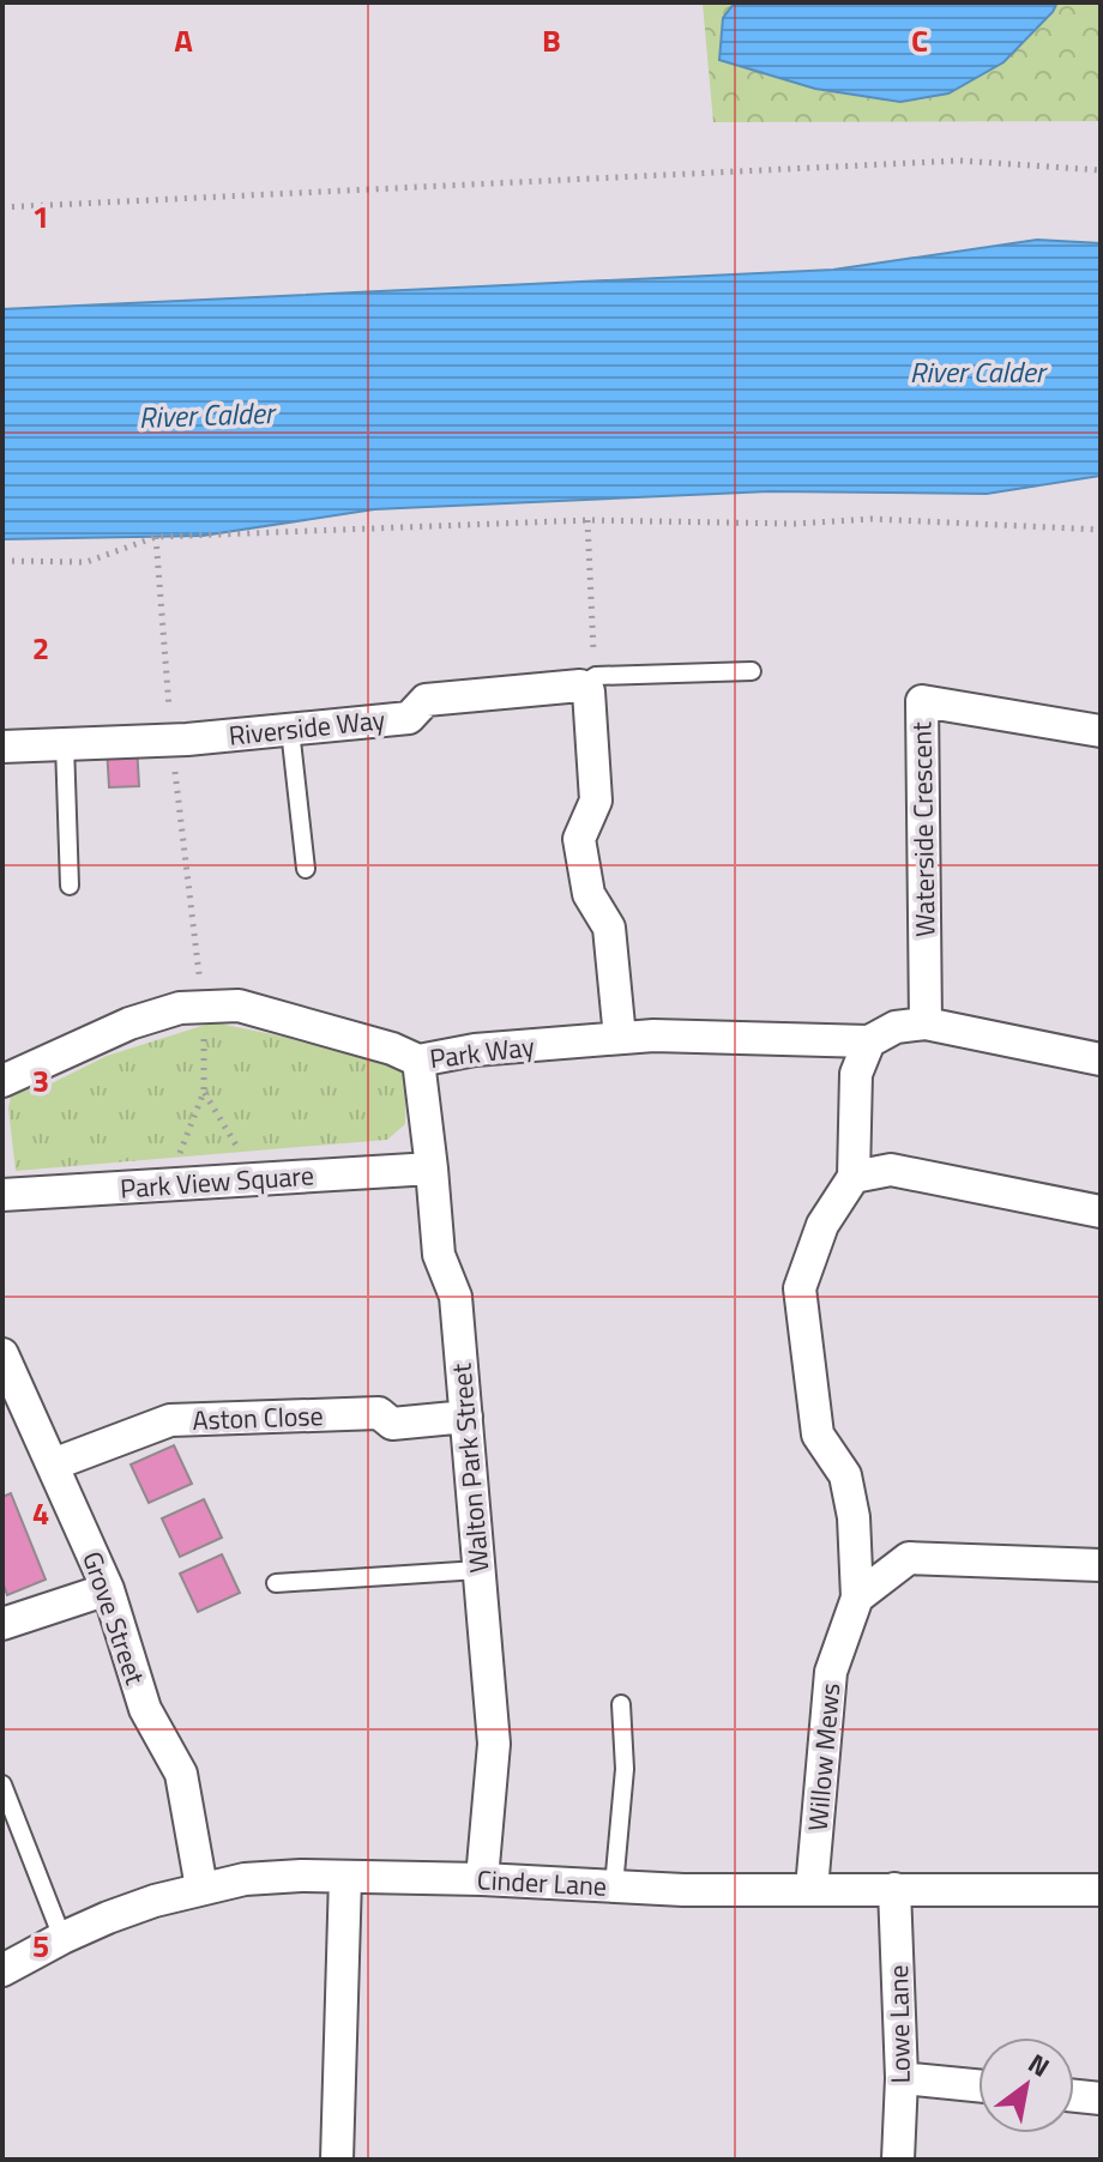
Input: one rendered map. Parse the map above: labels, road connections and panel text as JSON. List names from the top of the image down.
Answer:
{
  "streets": {
    "street": [
      "Riverside Way",
      "Waterside Crescent",
      "Park Way",
      "Park View Square",
      "Aston Close",
      "Walton Park Street",
      "Grove Street",
      "Willow Mews",
      "Cinder Lane",
      "Lowe Lane"
    ]
  },
  "crossings": [
    ["Waterside Crescent", "Park Way"],
    ["Park Way", "Walton Park Street"],
    ["Park View Square", "Walton Park Street"],
    ["Aston Close", "Walton Park Street"],
    ["Aston Close", "Grove Street"],
    ["Walton Park Street", "Cinder Lane"],
    ["Grove Street", "Cinder Lane"],
    ["Willow Mews", "Cinder Lane"],
    ["Cinder Lane", "Lowe Lane"]
  ],
  "water": ["River Calder"],
  "north": "top right",
  "grid": {
    "columns": ["A", "B", "C"],
    "rows": [
      "1",
      "2",
      "3",
      "4",
      "5"
    ]
  }
}
